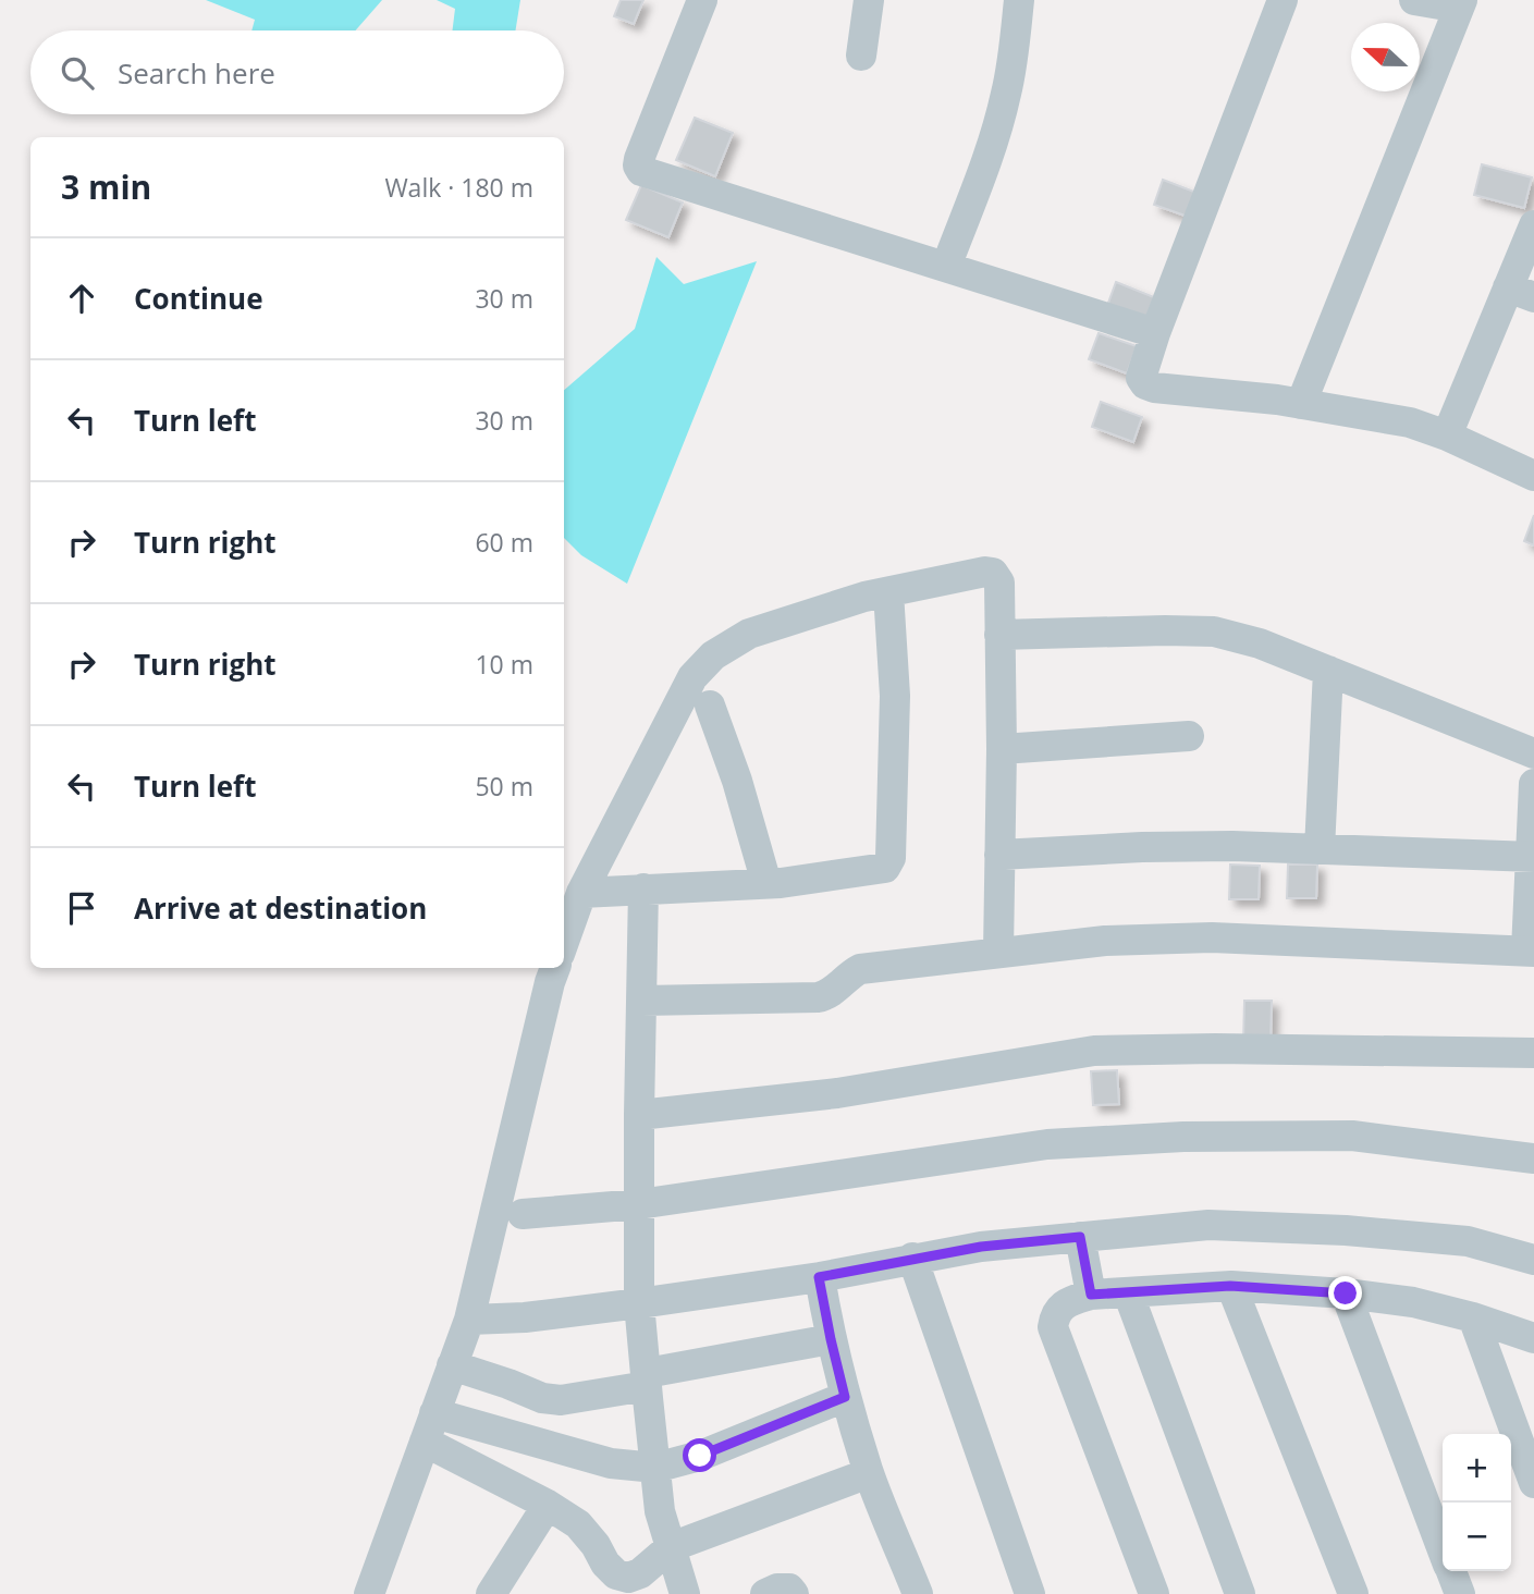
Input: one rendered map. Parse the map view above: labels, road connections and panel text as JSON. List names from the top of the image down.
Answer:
{
  "north": "left",
  "page": {
    "search": "Search here",
    "heading": ["3 min", "Walk · 180 m"],
    "list": [
      ["Continue", "30 m"],
      ["Turn left", "30 m"],
      ["Turn right", "60 m"],
      ["Turn right", "10 m"],
      ["Turn left", "50 m"],
      "Arrive at destination"
    ],
    "map_buttons": ["+", "−"]
  }
}
